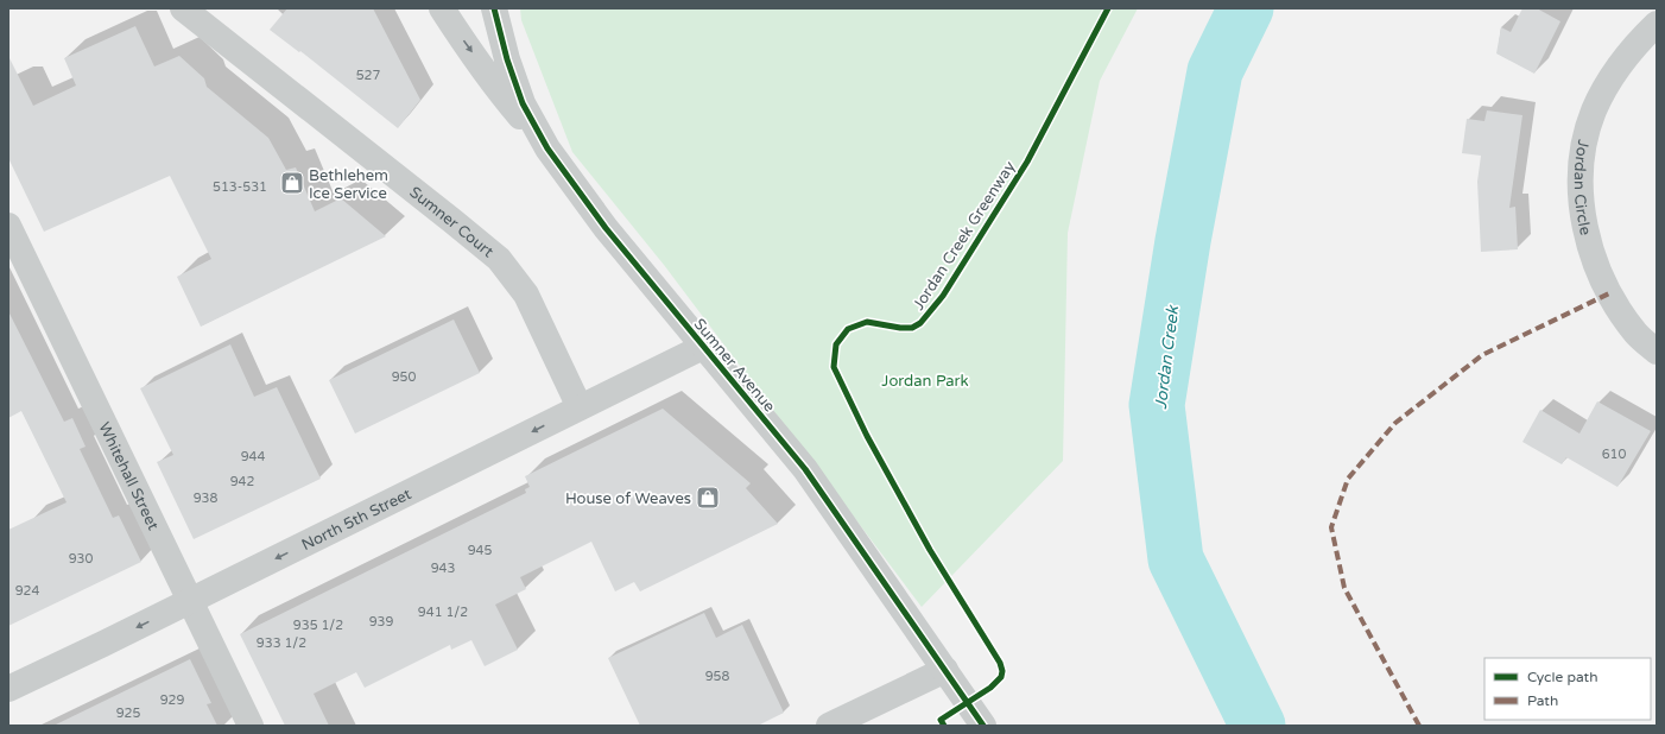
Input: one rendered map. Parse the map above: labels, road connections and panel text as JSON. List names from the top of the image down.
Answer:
{
  "streets": {
    "street": [
      "Jordan Circle",
      "Sumner Court",
      "Sumner Avenue",
      "Whitehall Street",
      "North 5th Street"
    ],
    "cycle path": ["Jordan Creek Greenway"]
  },
  "crossings": [
    ["Sumner Court", "North 5th Street"],
    ["Sumner Avenue", "North 5th Street"],
    ["Whitehall Street", "North 5th Street"]
  ],
  "one_way": ["North 5th Street"],
  "water": ["Jordan Creek"],
  "parks": ["Jordan Park"],
  "places": {
    "shop": ["Bethlehem Ice Service", "House of Weaves"]
  },
  "house_numbers": [
    "527",
    "513-531",
    "950",
    "610",
    "944",
    "942",
    "938",
    "945",
    "930",
    "943",
    "924",
    "941 1/2",
    "939",
    "935 1/2",
    "933 1/2",
    "958",
    "929",
    "925"
  ],
  "legend": ["Cycle path", "Path"]
}
